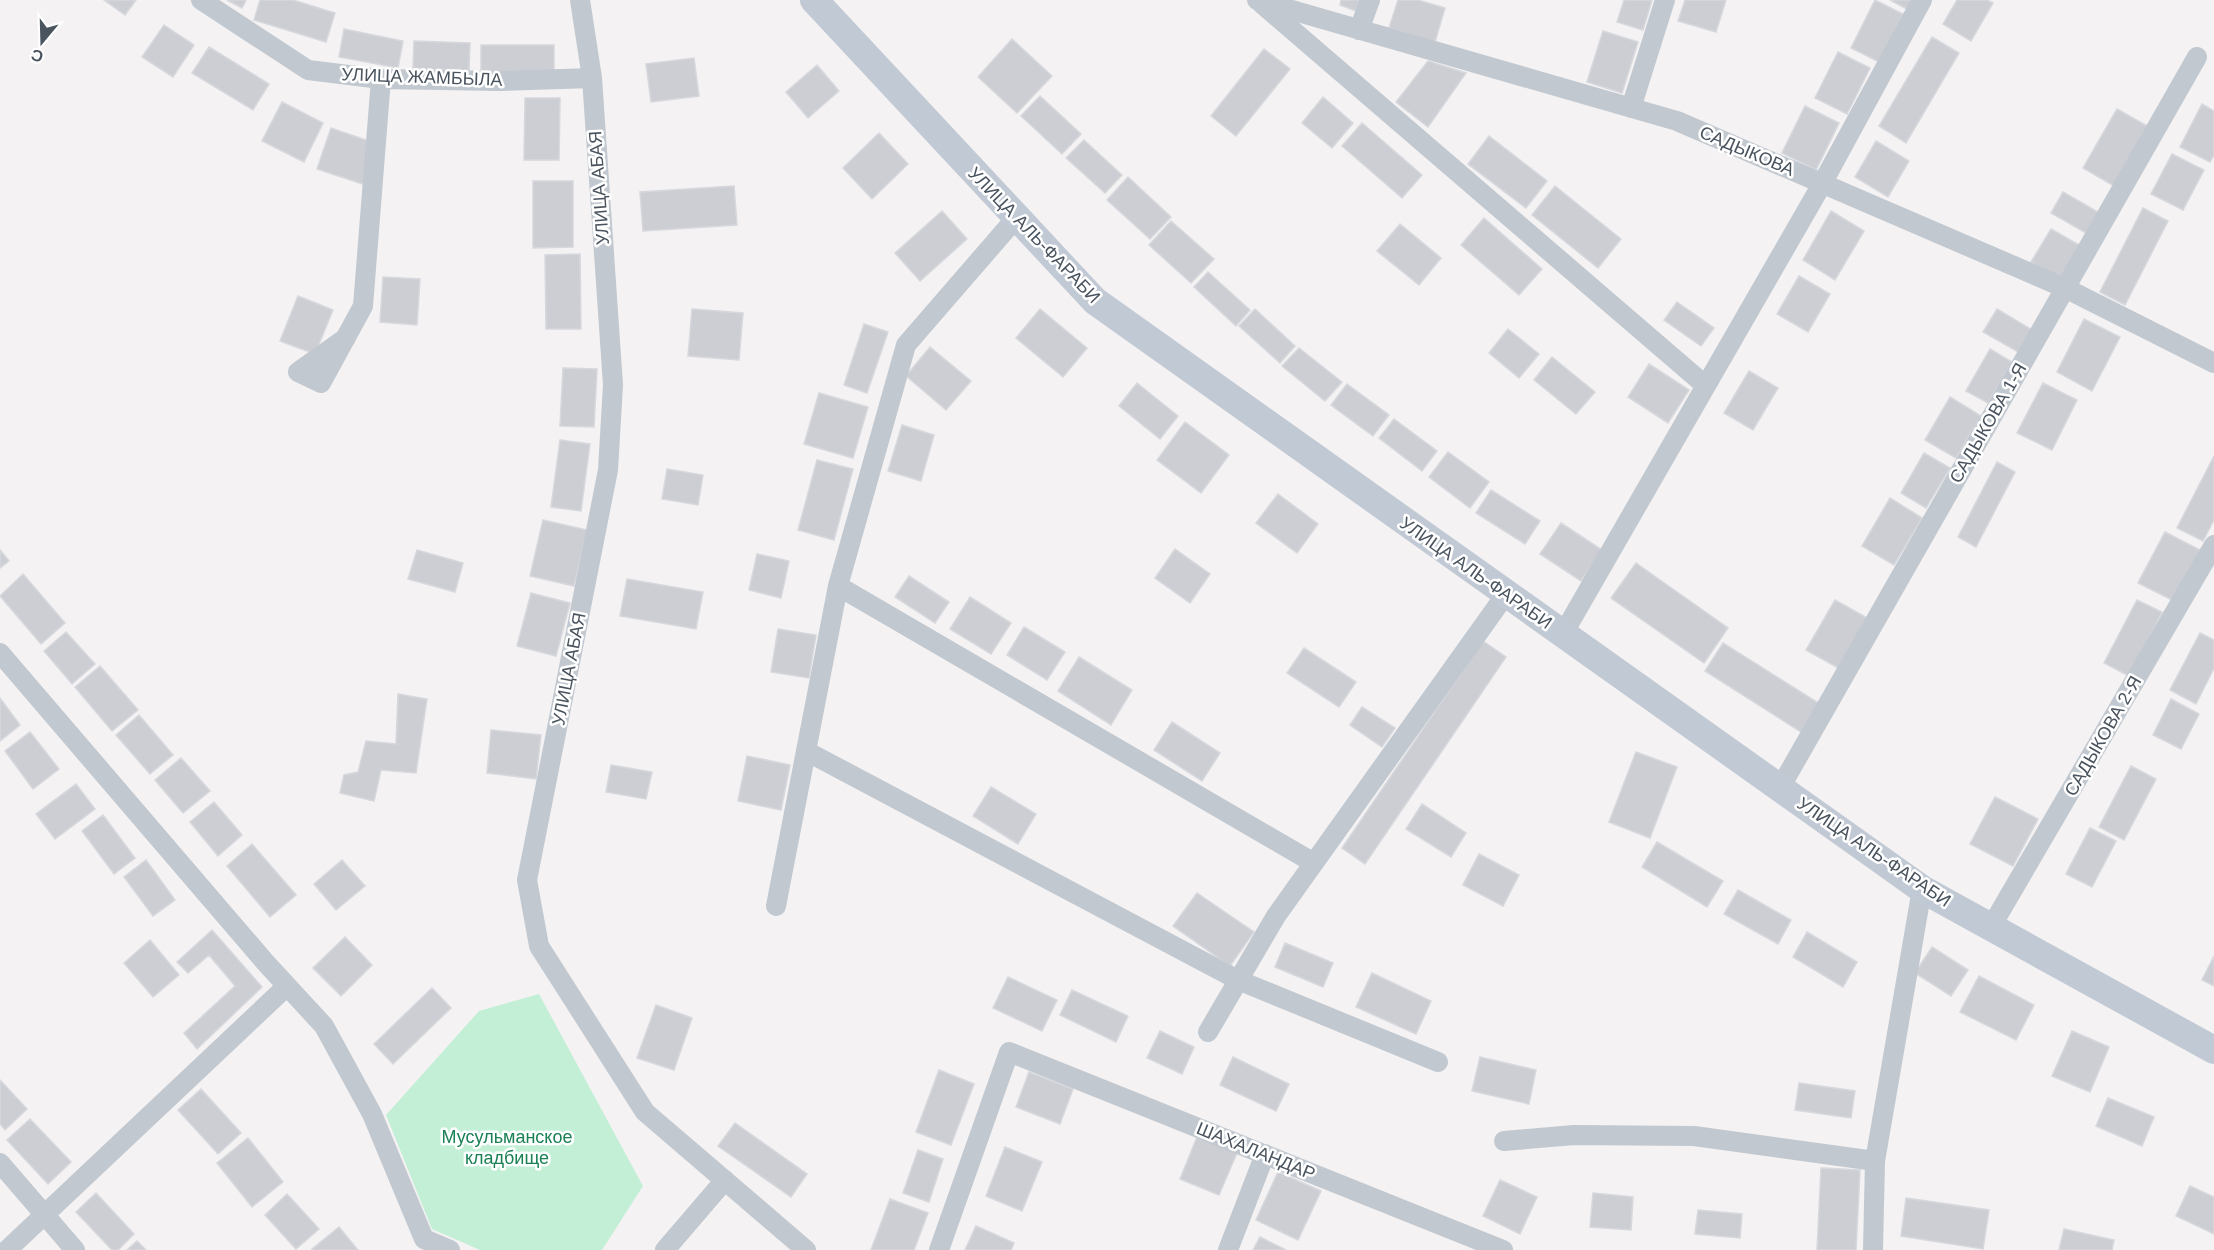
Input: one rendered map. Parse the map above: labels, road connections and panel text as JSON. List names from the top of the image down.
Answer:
{
  "streets": {
    "main road": ["УЛИЦА АЛЬ-ФАРАБИ"],
    "street": [
      "УЛИЦА ЖАМБЫЛА",
      "САДЫКОВА",
      "УЛИЦА АБАЯ",
      "САДЫКОВА 1-Я",
      "САДЫКОВА 2-Я",
      "ШАХАЛАНДАР"
    ]
  },
  "crossings": [
    ["УЛИЦА ЖАМБЫЛА", "УЛИЦА АБАЯ"],
    ["САДЫКОВА", "САДЫКОВА 1-Я"],
    ["УЛИЦА АЛЬ-ФАРАБИ", "САДЫКОВА 1-Я"],
    ["УЛИЦА АЛЬ-ФАРАБИ", "САДЫКОВА 2-Я"]
  ],
  "parks": ["Мусульманское кладбище"],
  "north": "bottom"
}
